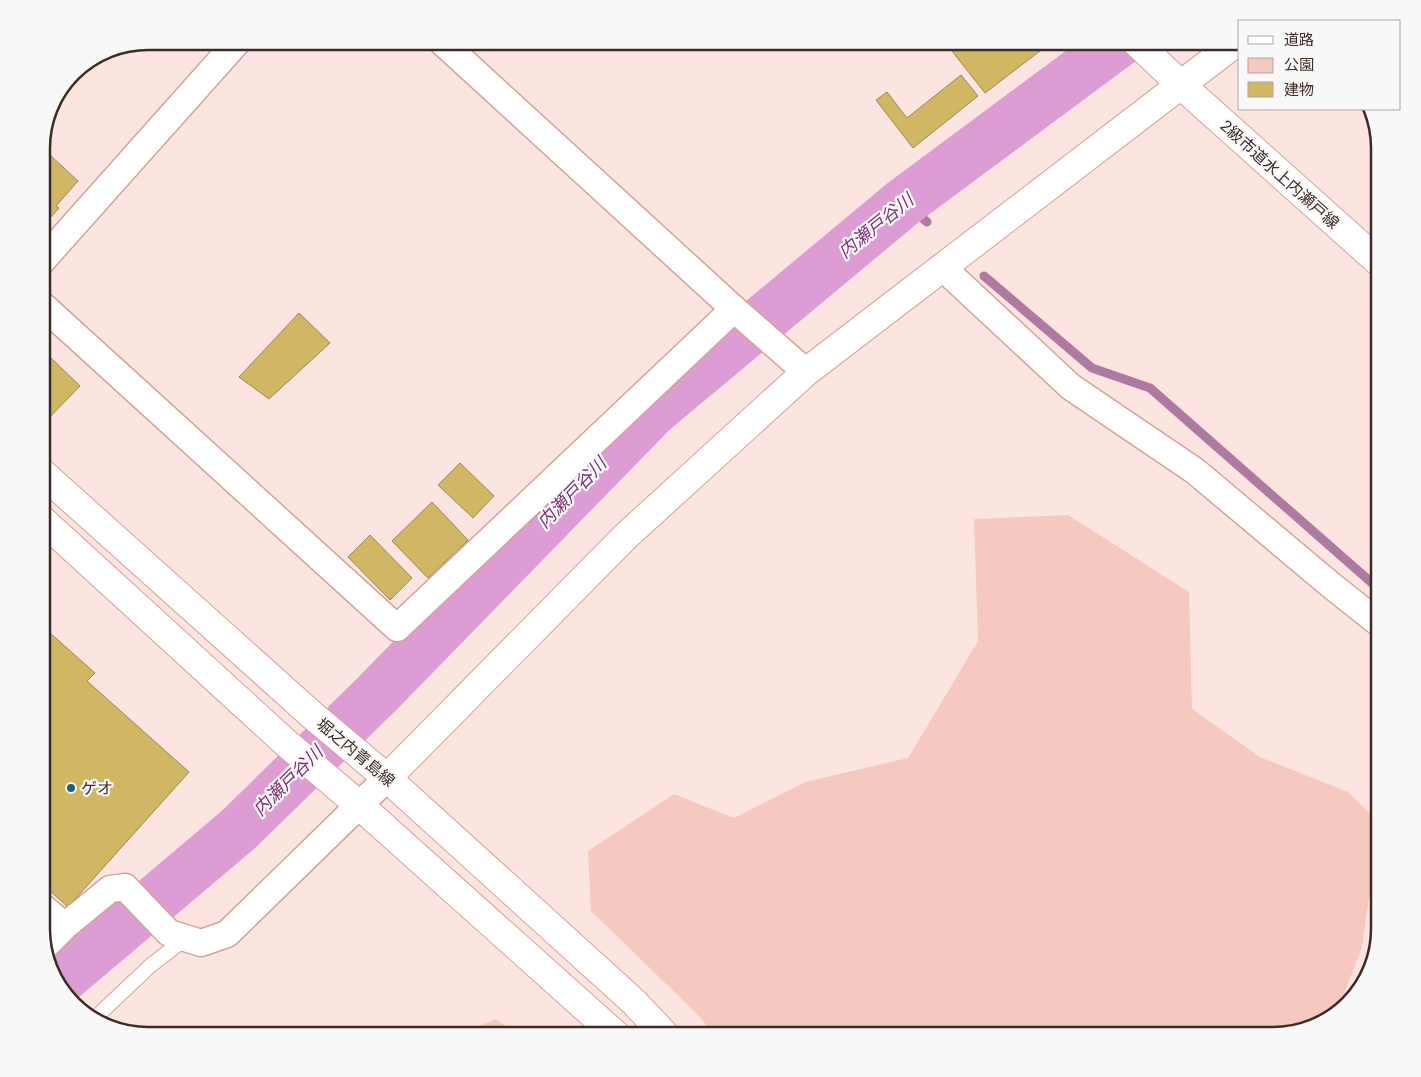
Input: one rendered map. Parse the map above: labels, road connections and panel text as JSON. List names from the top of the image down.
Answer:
{
  "streets": {
    "main road": ["2級市道水上内瀬戸線", "堀之内青島線"]
  },
  "water": ["内瀬戸谷川"],
  "places": ["ゲオ"],
  "legend": ["道路", "公園", "建物"]
}
